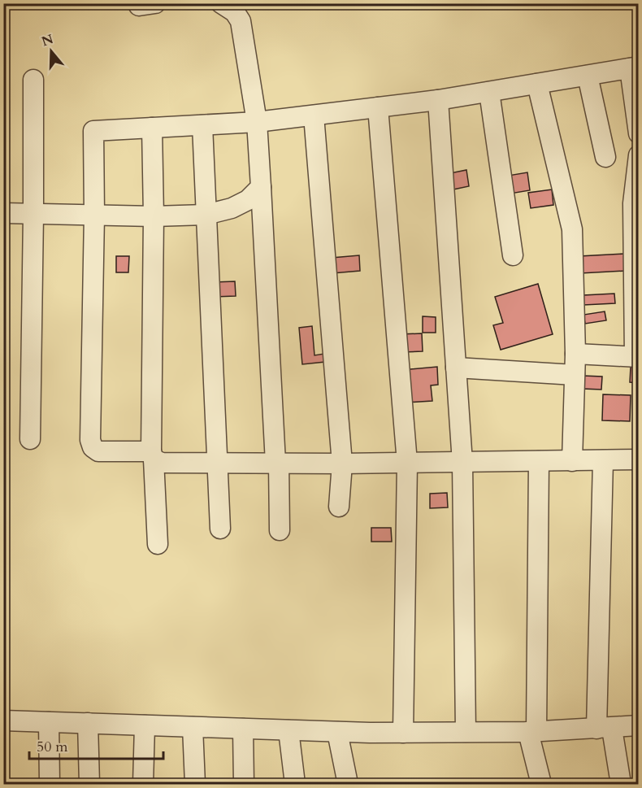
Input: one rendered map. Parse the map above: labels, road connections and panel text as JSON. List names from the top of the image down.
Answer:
{
  "scale_bar": "50 m",
  "north": "top"
}
